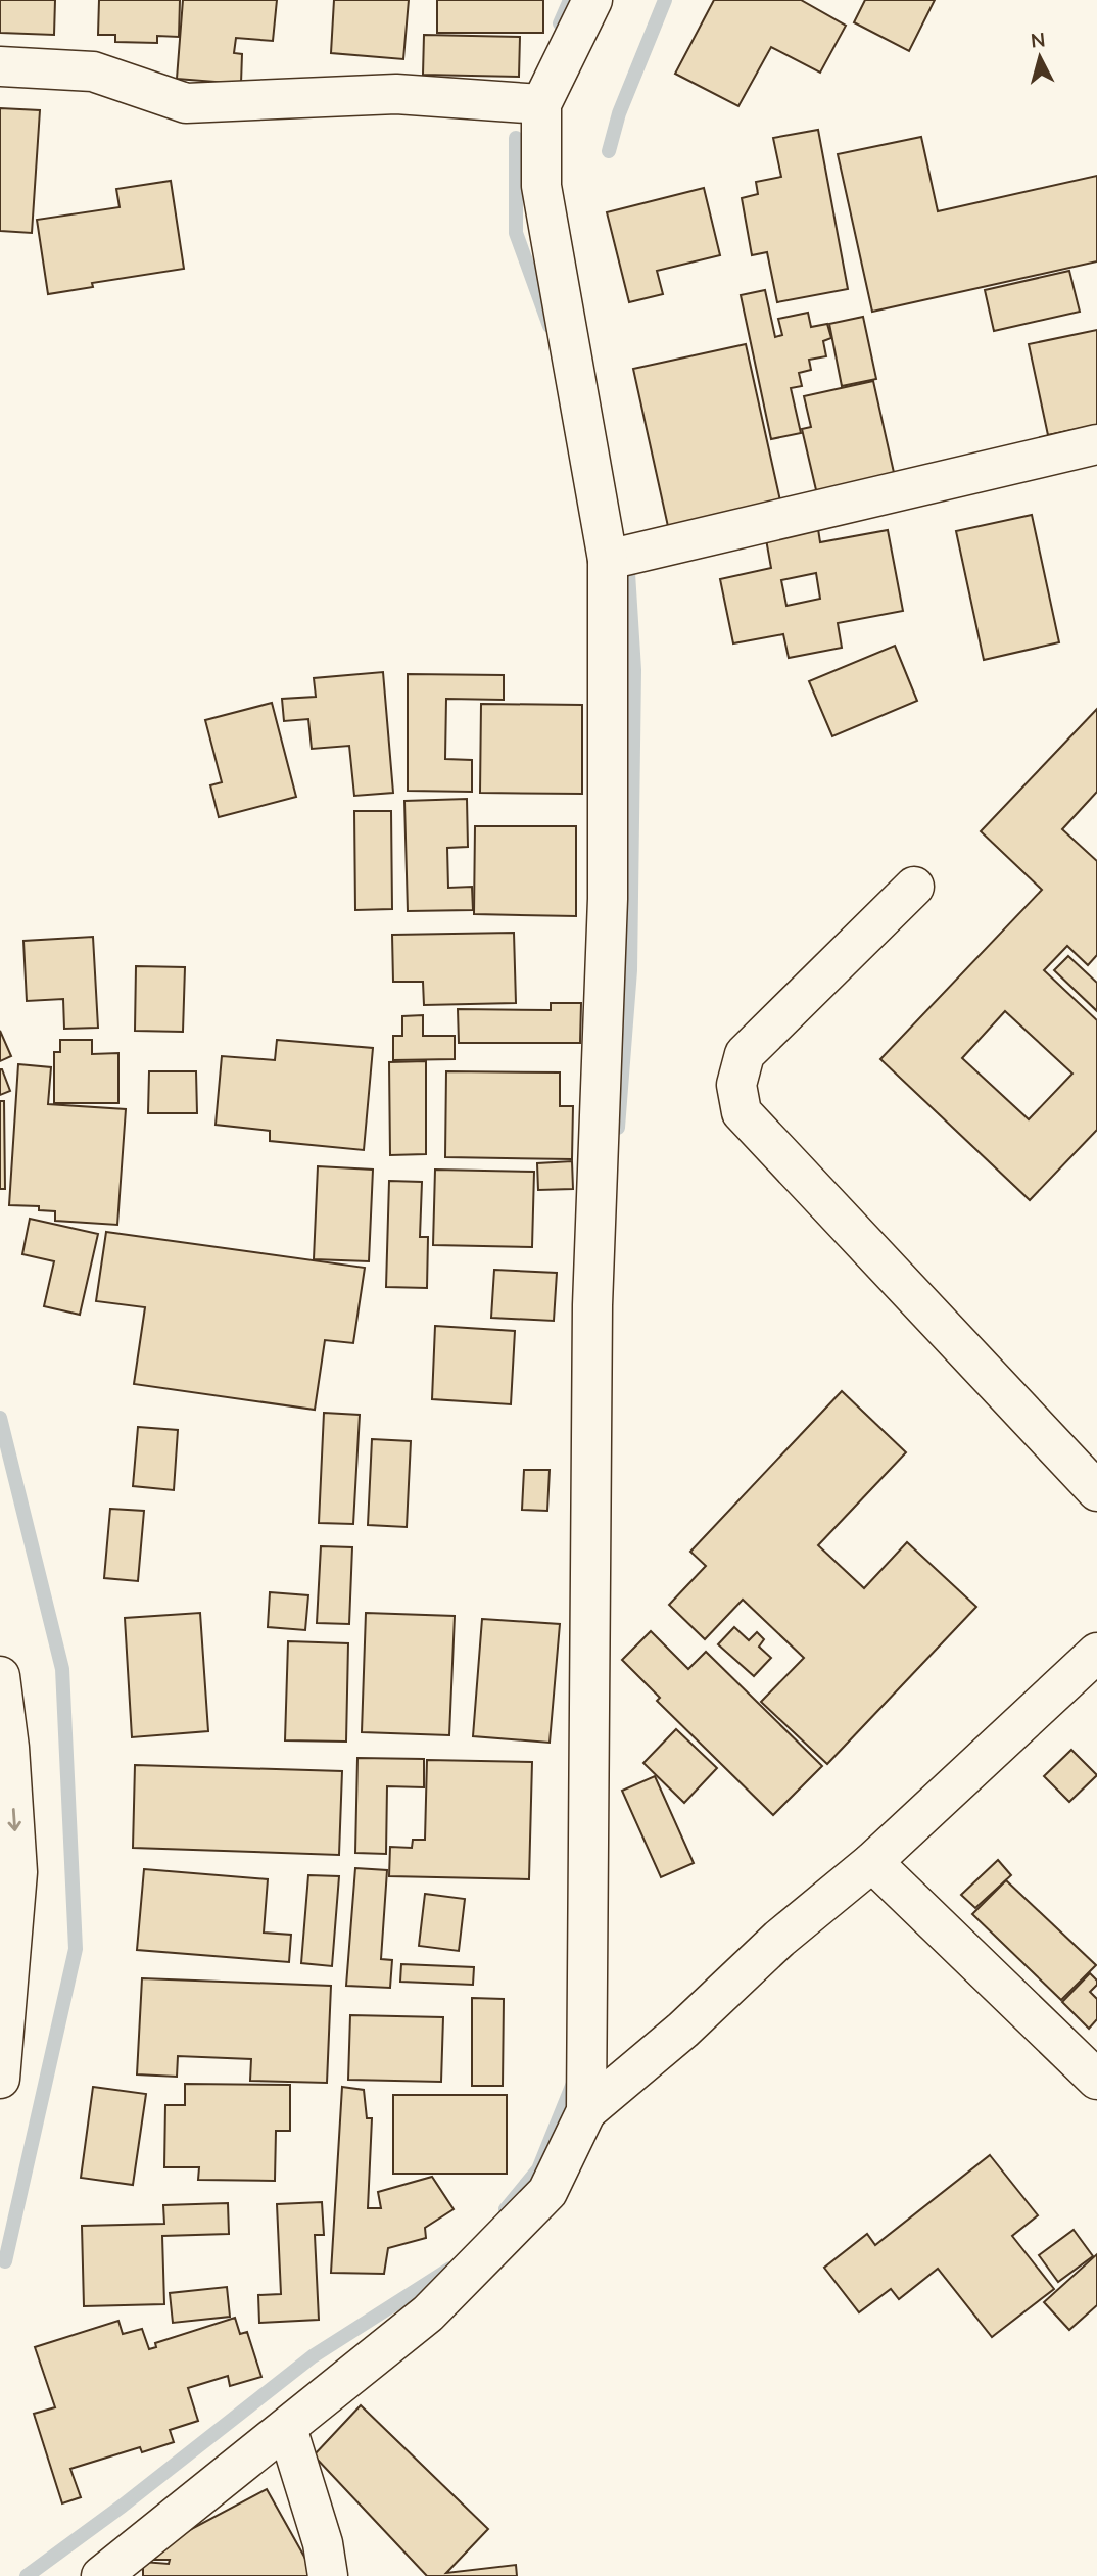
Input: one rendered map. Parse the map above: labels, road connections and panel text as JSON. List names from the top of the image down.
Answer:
{
  "north": "top"
}
